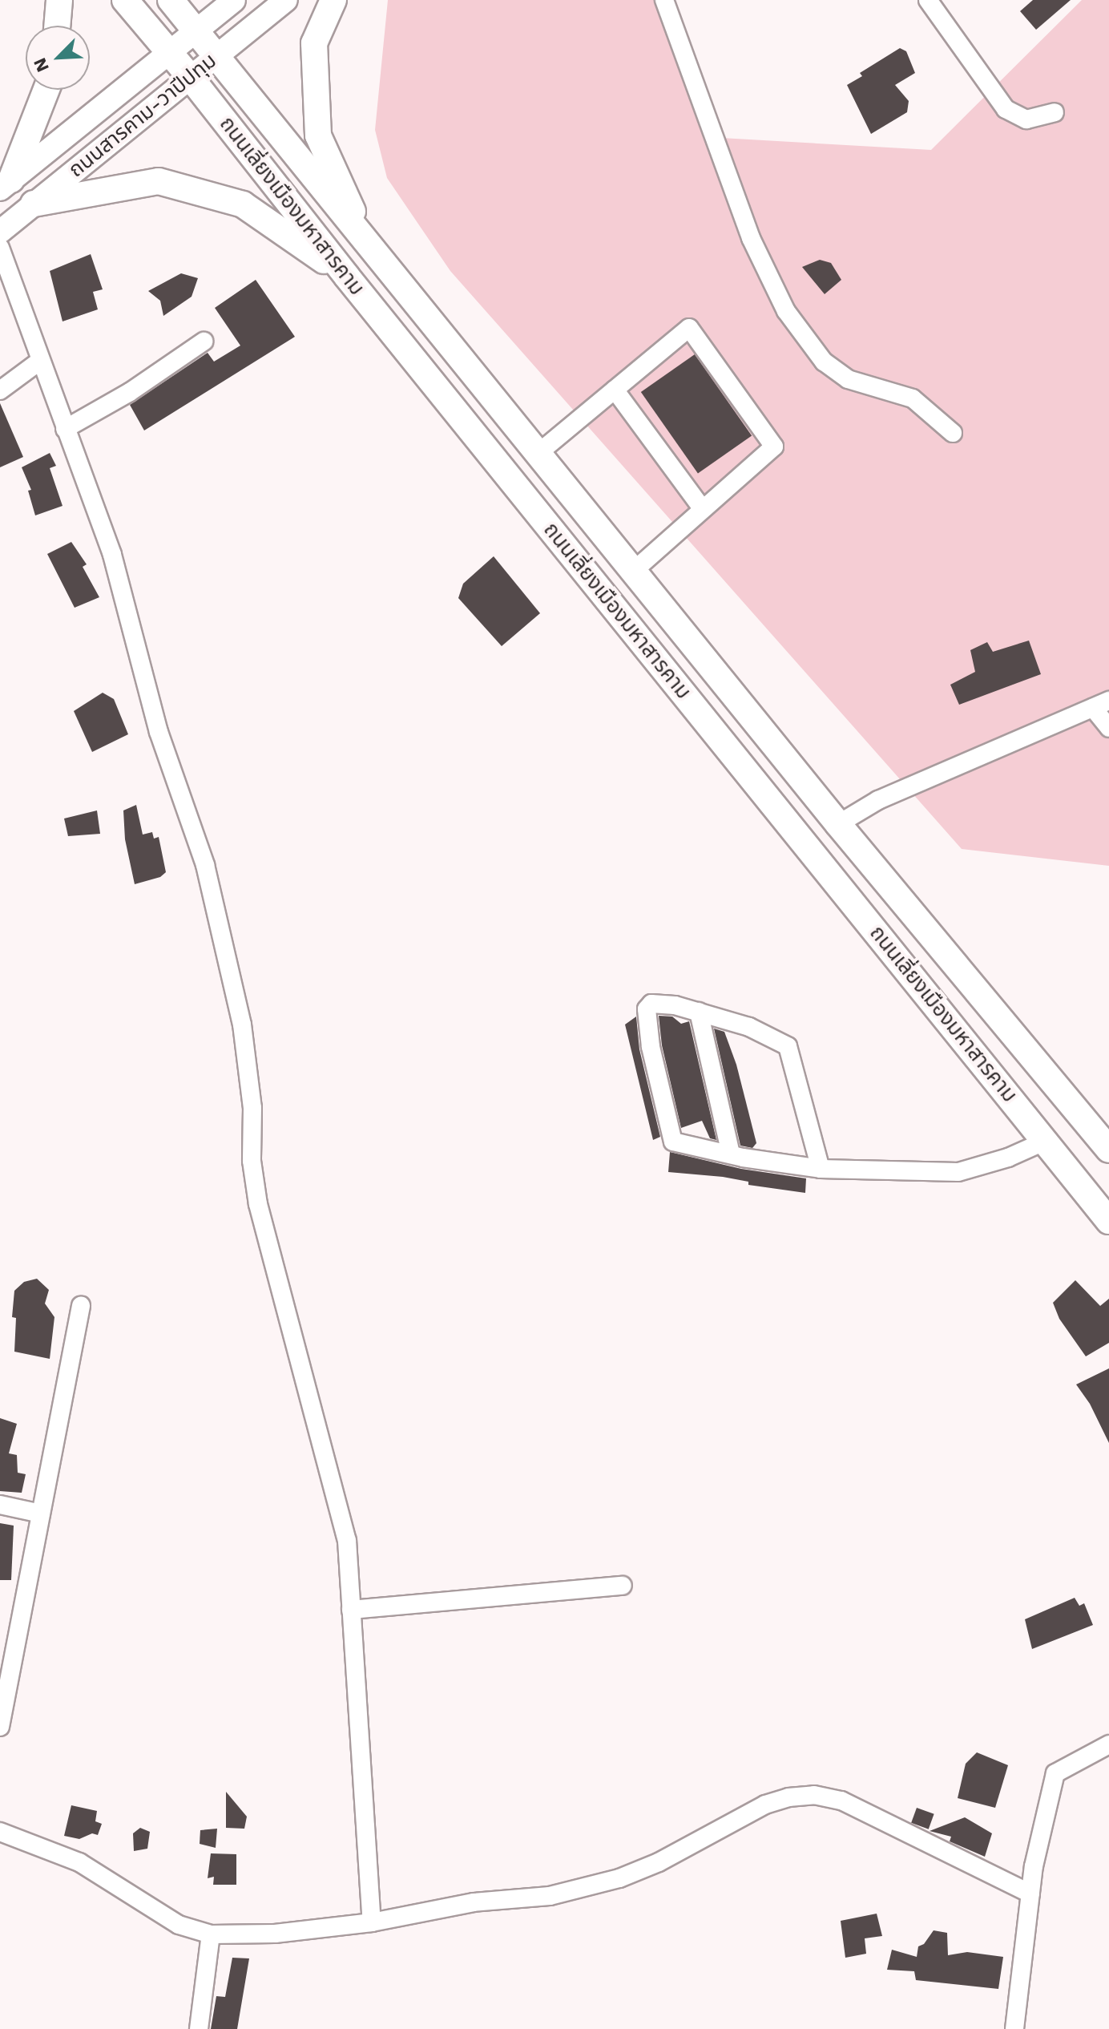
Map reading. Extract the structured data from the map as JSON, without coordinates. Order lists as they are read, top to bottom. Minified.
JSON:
{"streets":{"highway":["ถนนเลี่ยงเมืองมหาสารคาม"],"main road":["ถนนสารคาม-วาปีปทุม"]},"crossings":[["ถนนสารคาม-วาปีปทุม","ถนนเลี่ยงเมืองมหาสารคาม"]],"north":"bottom left"}
